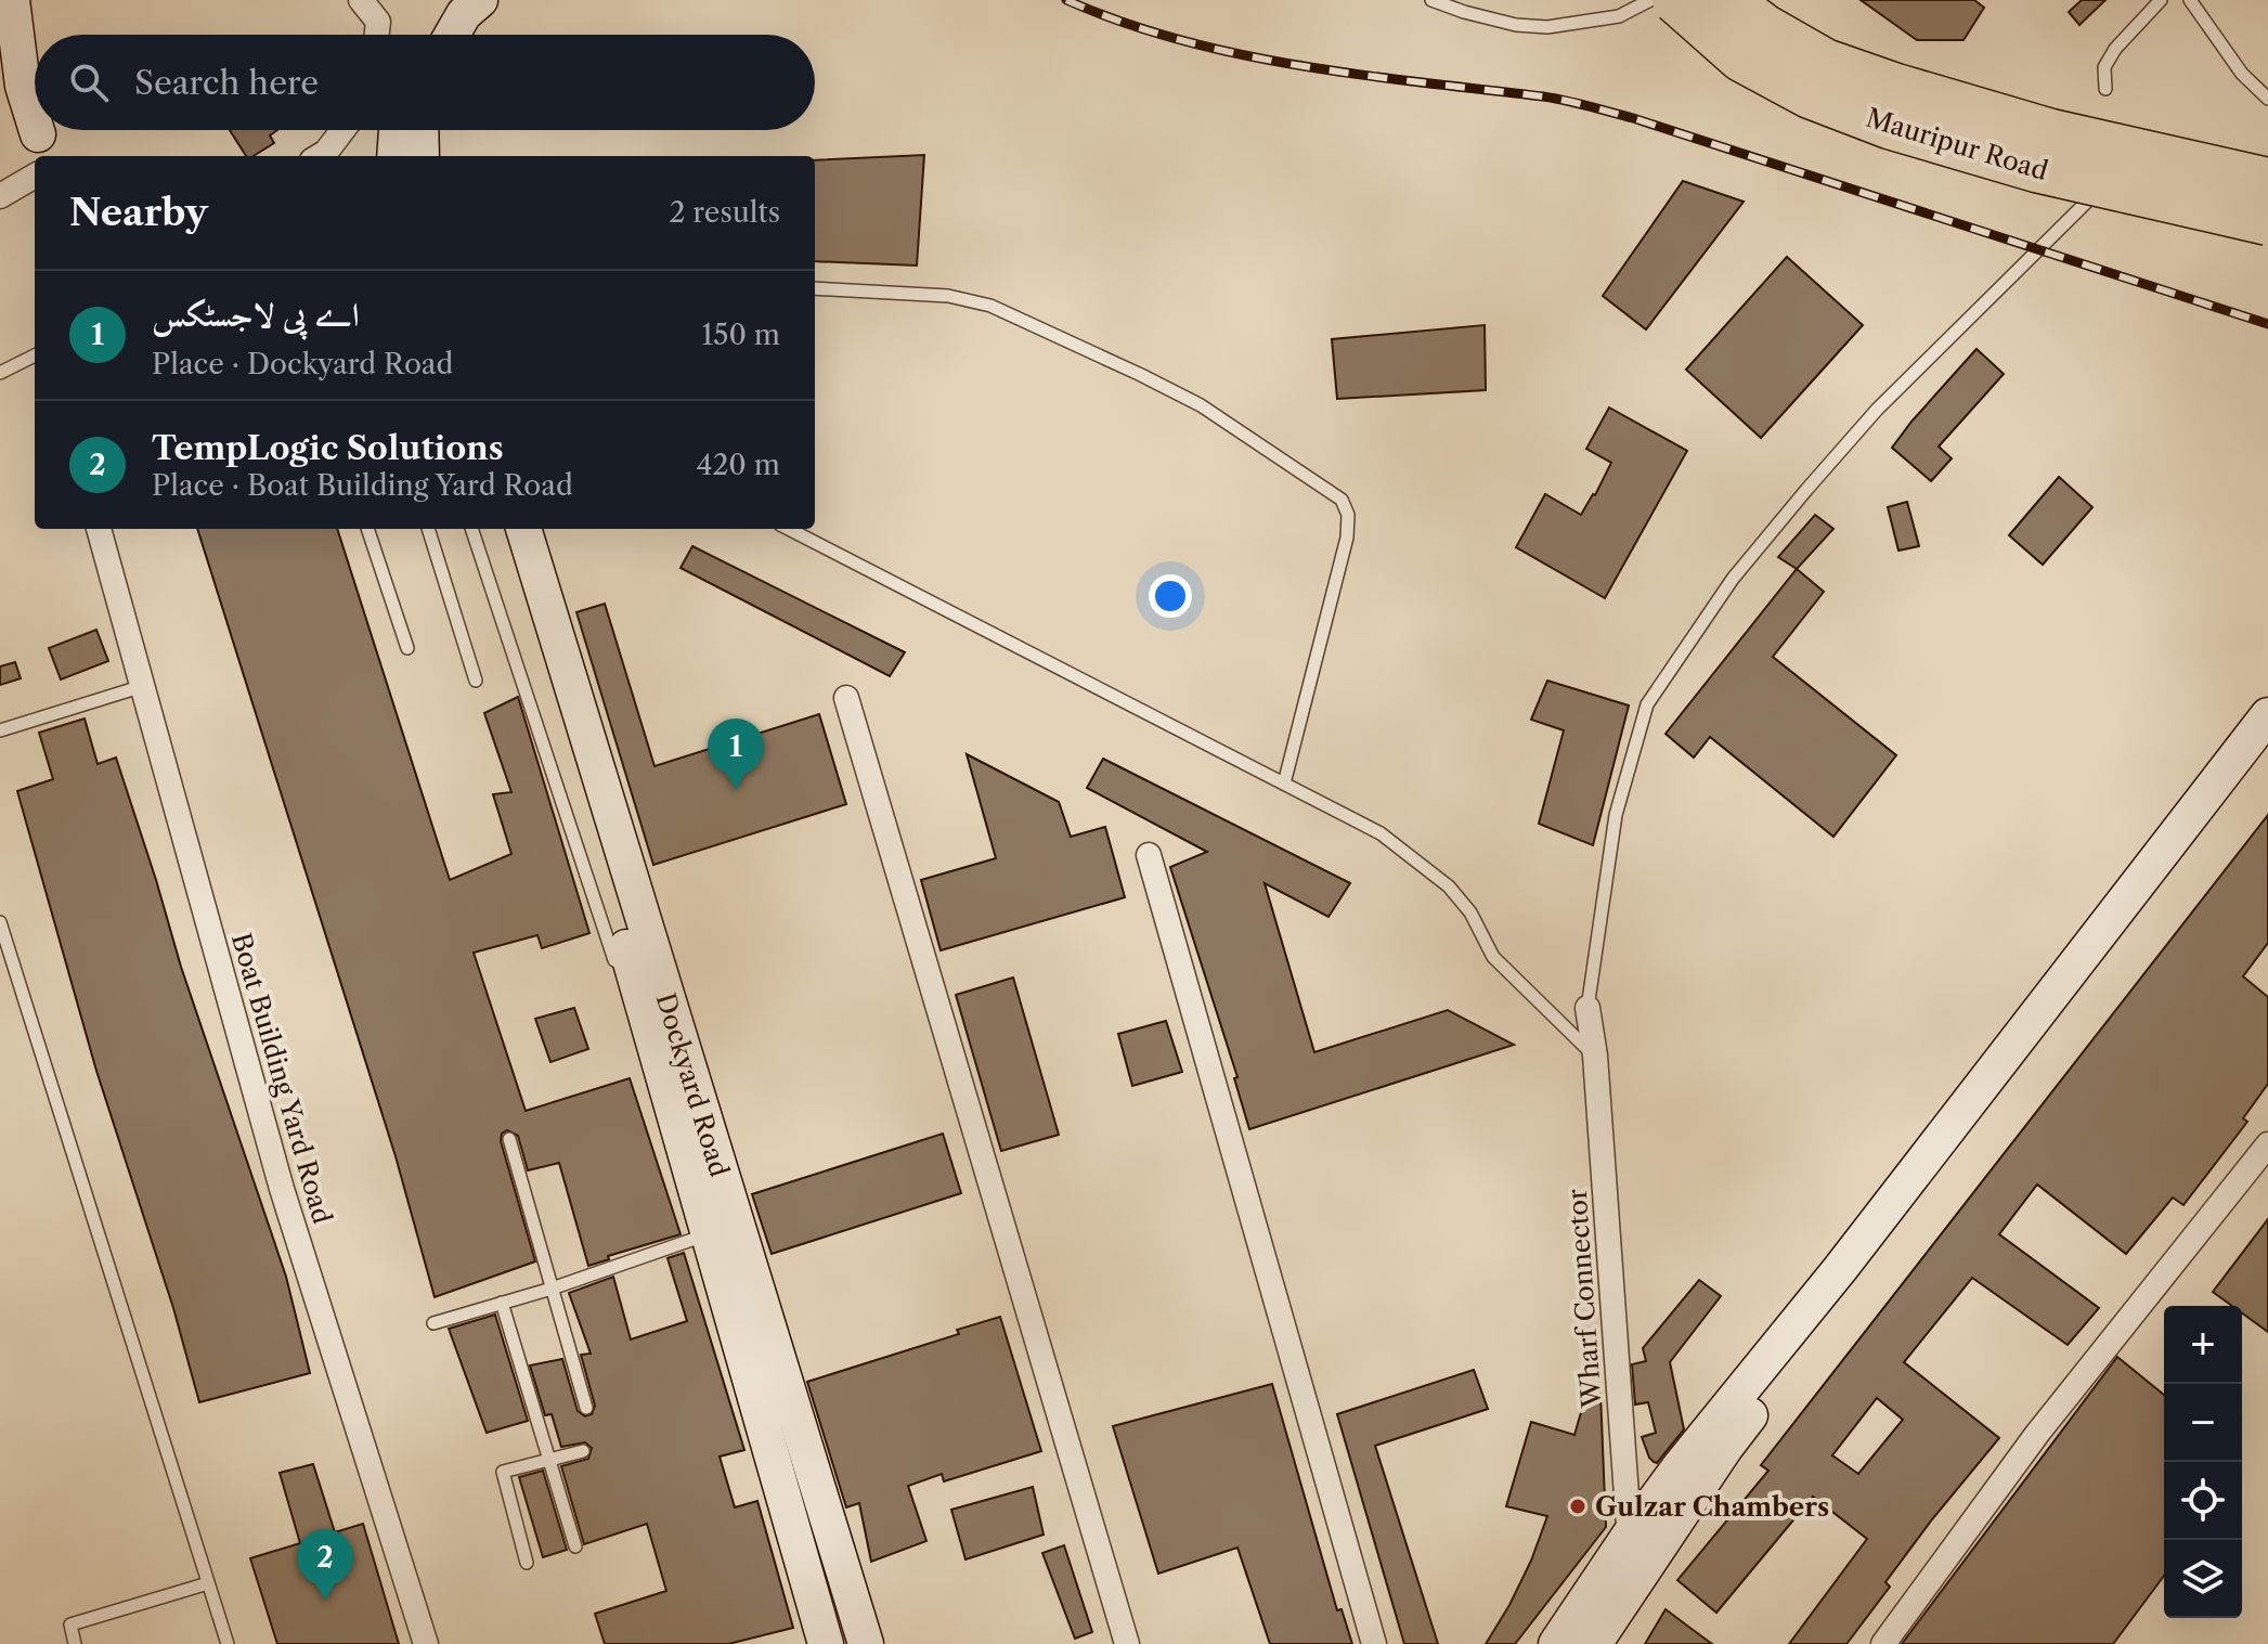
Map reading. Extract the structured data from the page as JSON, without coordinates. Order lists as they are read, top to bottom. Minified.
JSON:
{"streets":{"highway":["Mauripur Road"],"street":["Boat Building Yard Road","Dockyard Road","Wharf Connector"]},"places":["Gulzar Chambers"],"page":{"search":"Search here","heading":["Nearby","2 results"],"list":[{"mark":"1","name":"اے پی لاجسٹکس","note":"Place · Dockyard Road","value":"150 m"},{"mark":"2","name":"TempLogic Solutions","note":"Place · Boat Building Yard Road","value":"420 m"}],"pins":["1","2"],"map_buttons":["+","−"]}}
